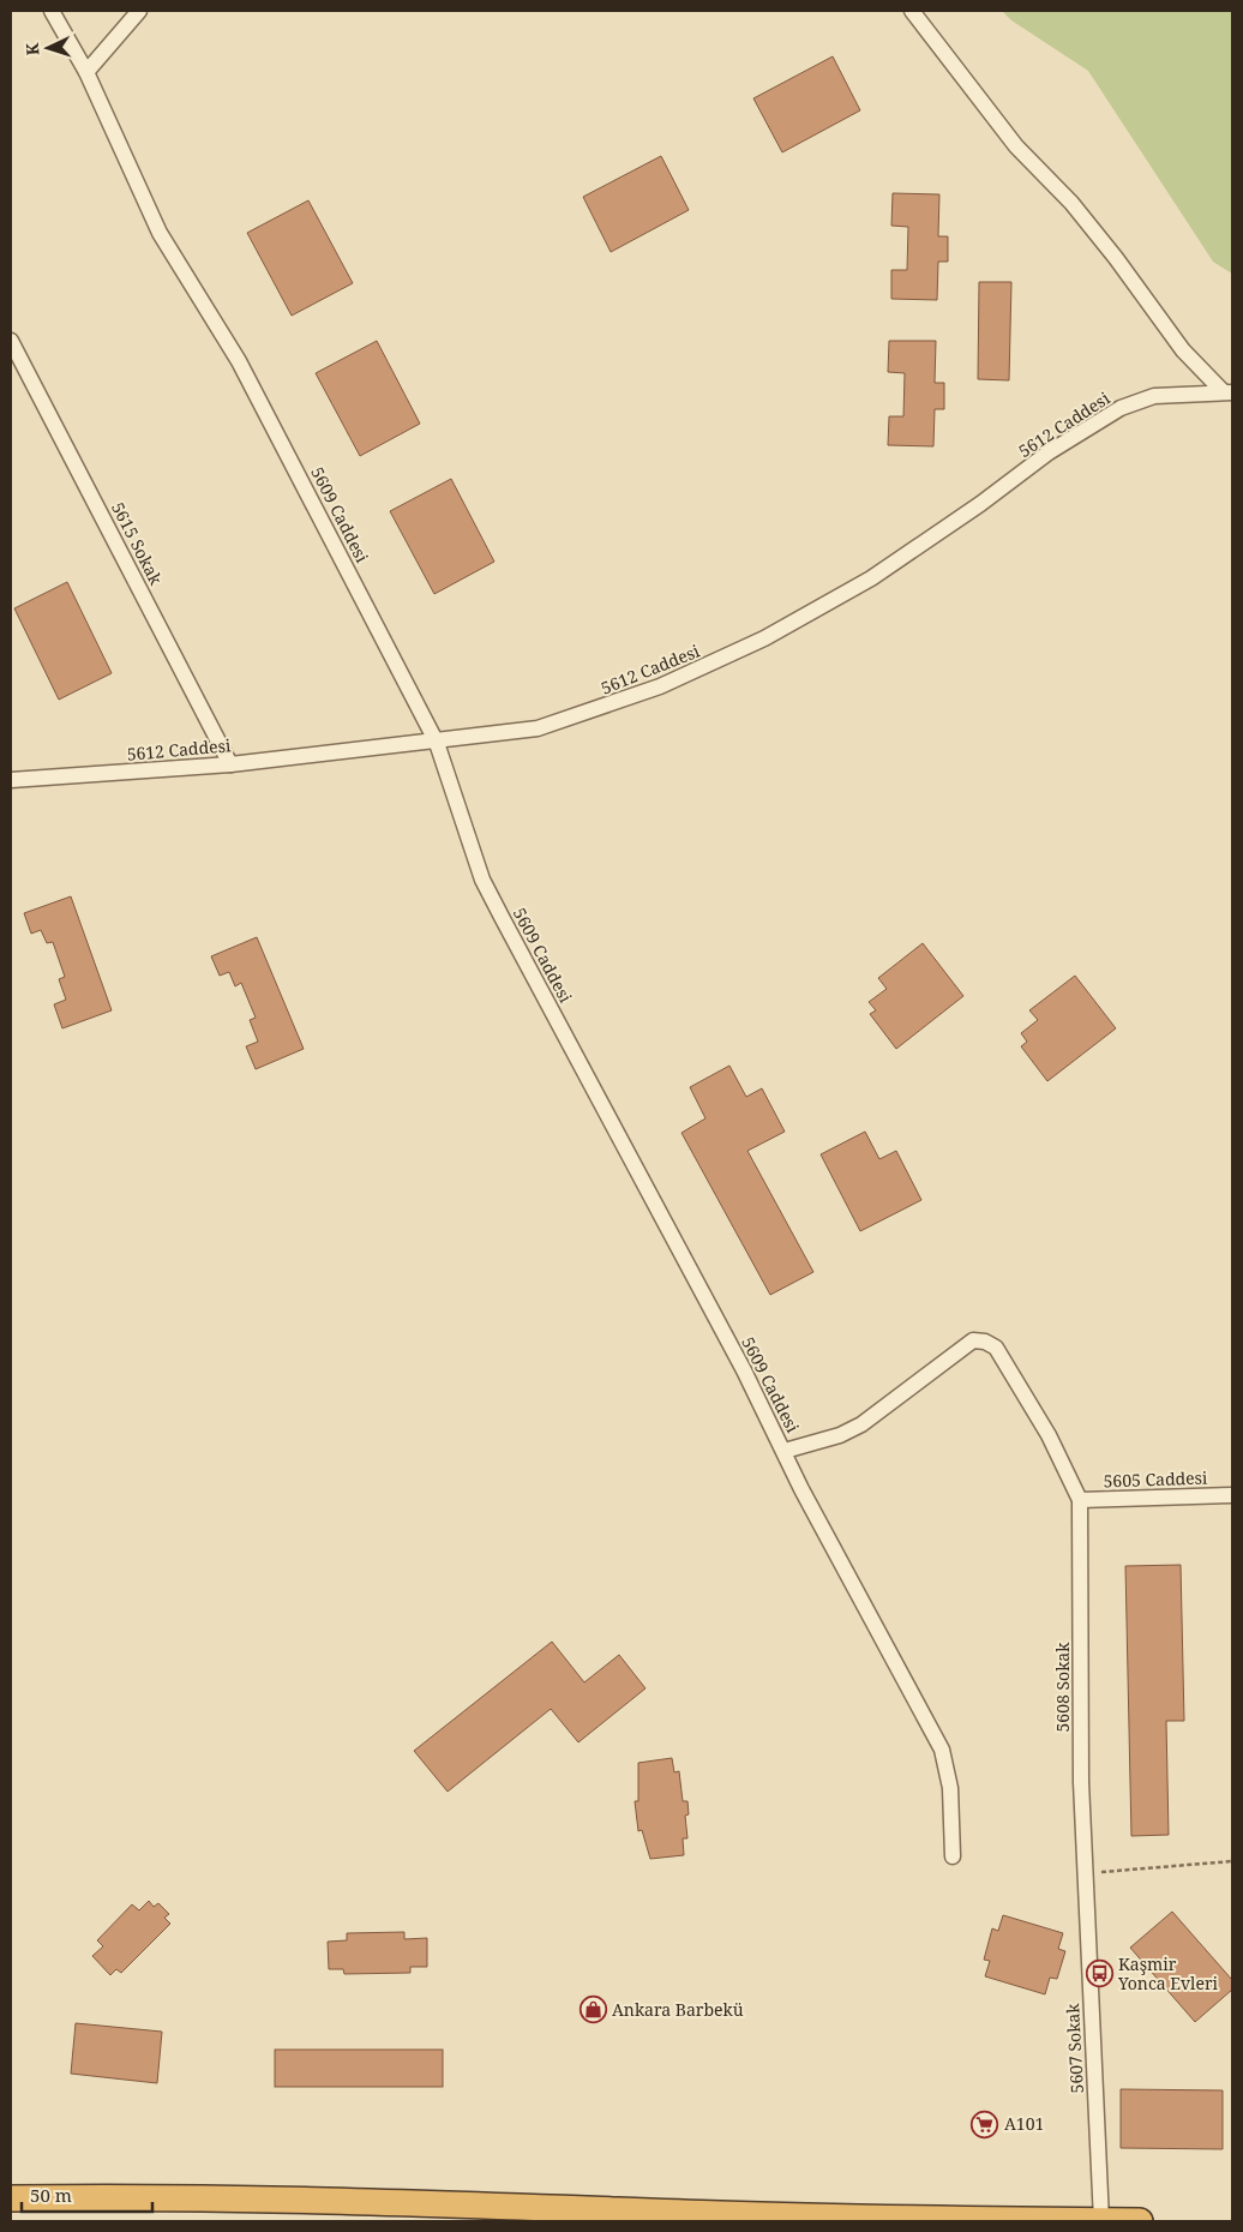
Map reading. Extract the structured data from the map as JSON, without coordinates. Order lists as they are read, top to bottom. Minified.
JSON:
{"streets":{"street":["5612 Caddesi","5609 Caddesi","5615 Sokak","5605 Caddesi","5608 Sokak","5607 Sokak"]},"crossings":[["5612 Caddesi","5609 Caddesi"],["5612 Caddesi","5615 Sokak"],["5605 Caddesi","5608 Sokak"],["5608 Sokak","5607 Sokak"]],"places":{"bus stop":["Kaşmir Yonca Evleri"],"shop":["Ankara Barbekü"],"supermarket":["A101"]},"scale_bar":"50 m","north":"left"}
